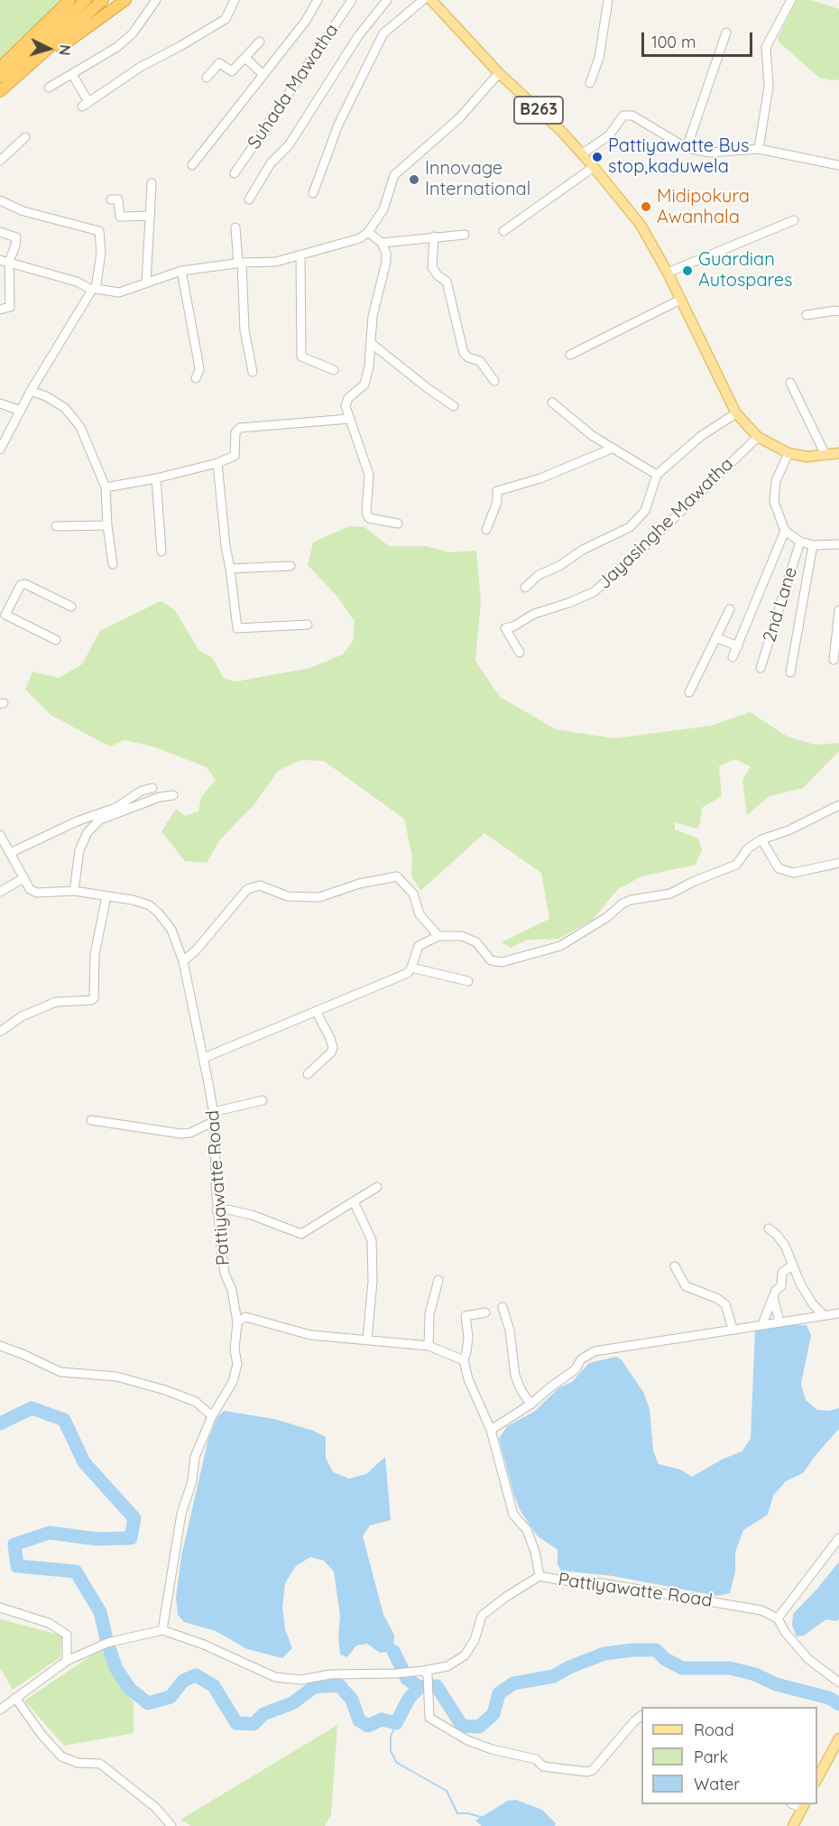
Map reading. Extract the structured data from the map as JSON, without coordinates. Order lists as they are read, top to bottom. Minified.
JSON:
{"streets":{"main road":["B263"],"street":["Suhada Mawatha","Jayasinghe Mawatha","2nd Lane","Pattiyawatte Road"]},"crossings":[["B263","Jayasinghe Mawatha"]],"places":["Pattiyawatte Bus stop,kaduwela","Innovage International","Midipokura Awanhala","Guardian Autospares"],"legend":["Road","Park","Water"],"scale_bar":"100 m","north":"right"}
